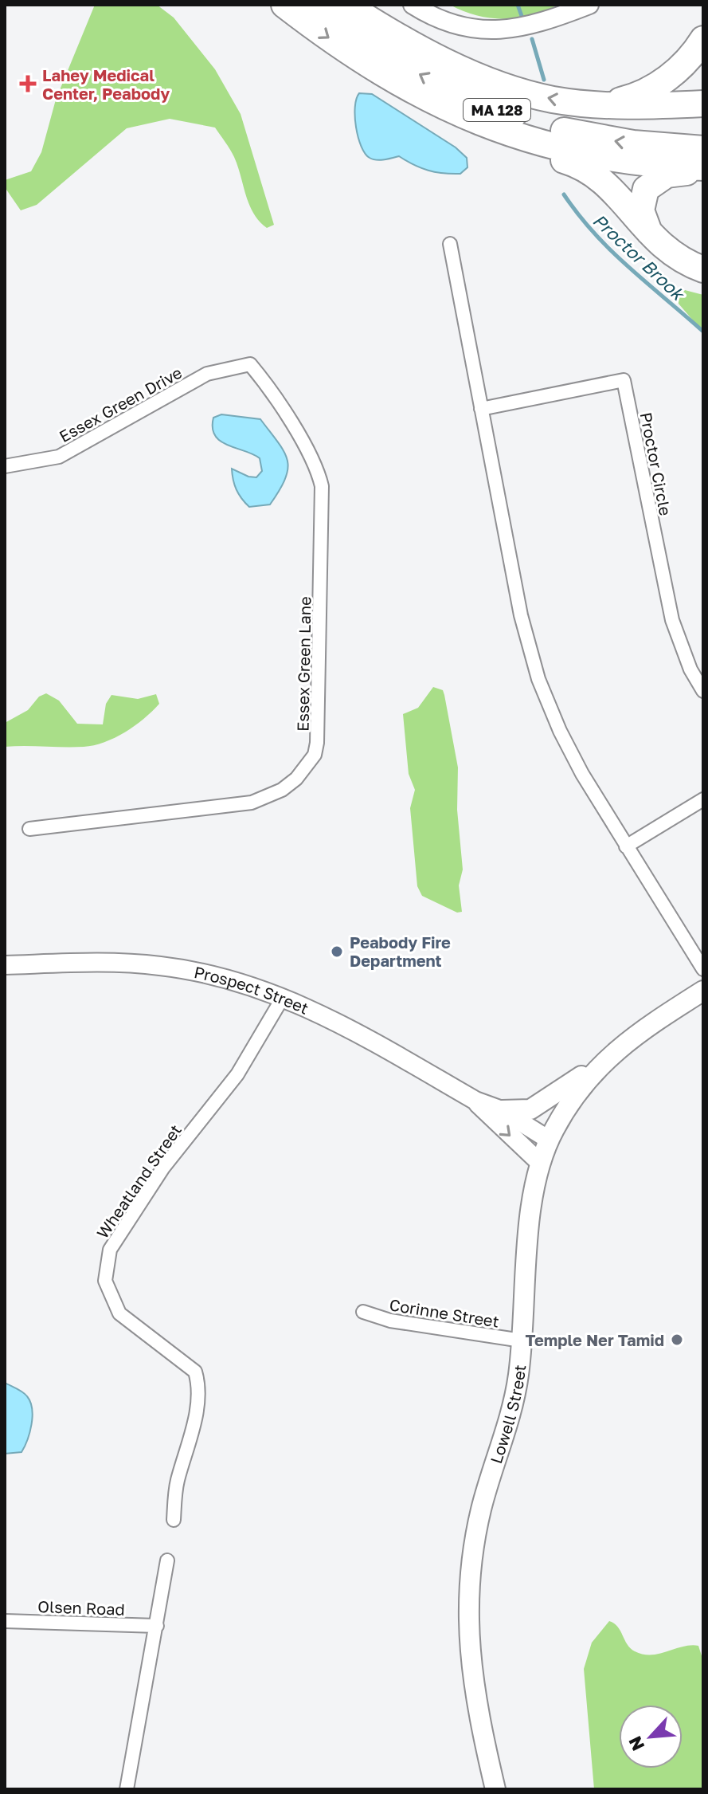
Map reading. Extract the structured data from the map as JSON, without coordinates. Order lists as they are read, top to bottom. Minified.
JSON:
{"streets":{"highway":["MA 128"],"main road":["Lowell Street"],"street":["Essex Green Drive","Proctor Circle","Essex Green Lane","Prospect Street","Wheatland Street","Corinne Street","Olsen Road"]},"crossings":[["Essex Green Drive","Essex Green Lane"],["Prospect Street","Wheatland Street"],["Prospect Street","Lowell Street"],["Corinne Street","Lowell Street"]],"water":["Proctor Brook"],"places":{"health":["Lahey Medical Center, Peabody"],"other":["Peabody Fire Department","Temple Ner Tamid"]},"north":"bottom left"}
